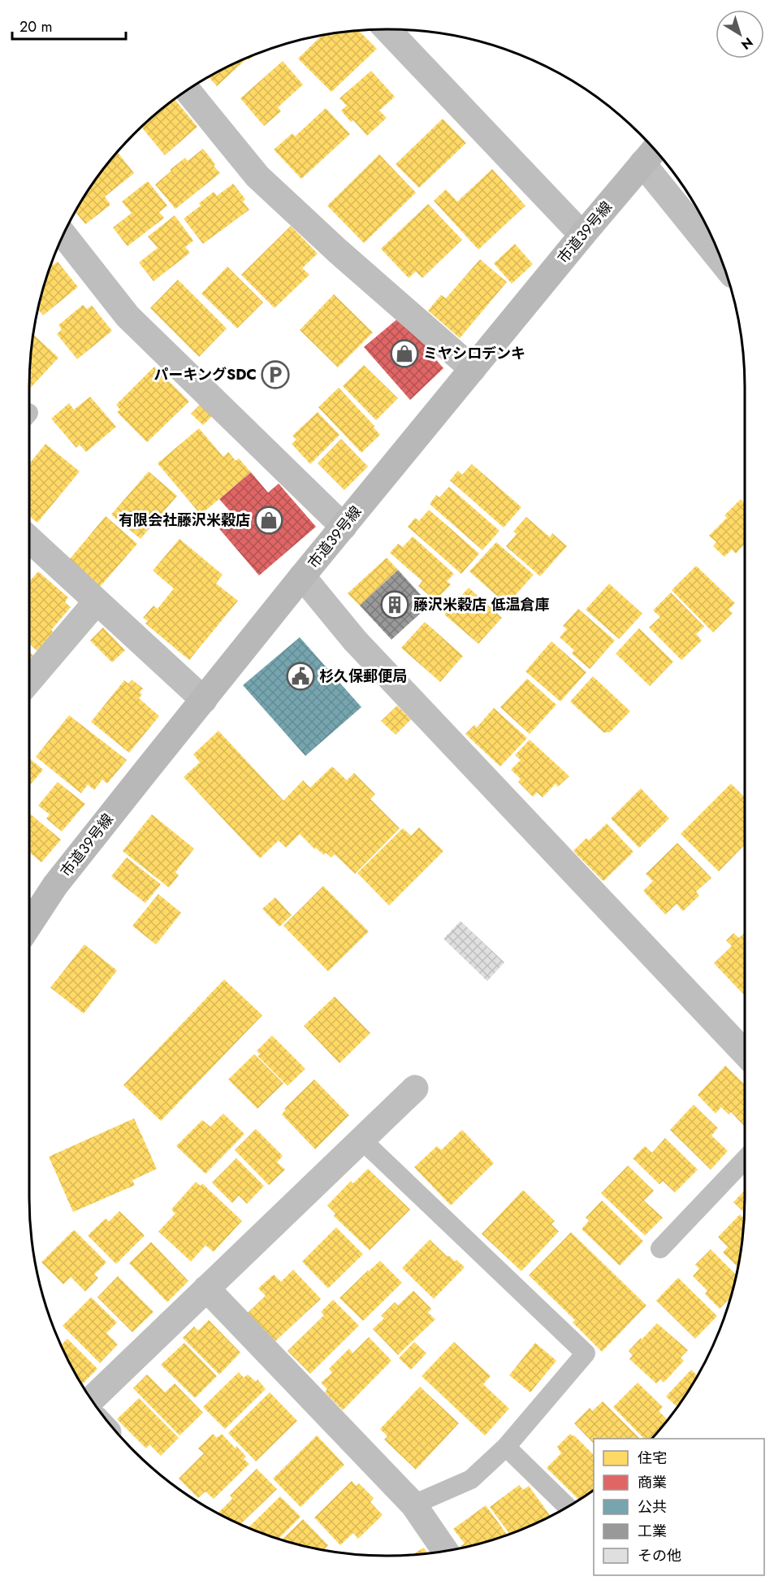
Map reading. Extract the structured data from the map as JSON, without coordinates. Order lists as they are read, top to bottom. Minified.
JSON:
{"streets":{"street":["市道39号線"]},"places":{"shop":["ミヤシロデンキ","有限会社藤沢米穀店"],"parking":["パーキングSDC"],"building":["藤沢米穀店 低温倉庫"],"public building":["杉久保郵便局"]},"legend":["住宅","商業","公共","工業","その他"],"scale_bar":"20 m","north":"bottom right"}
